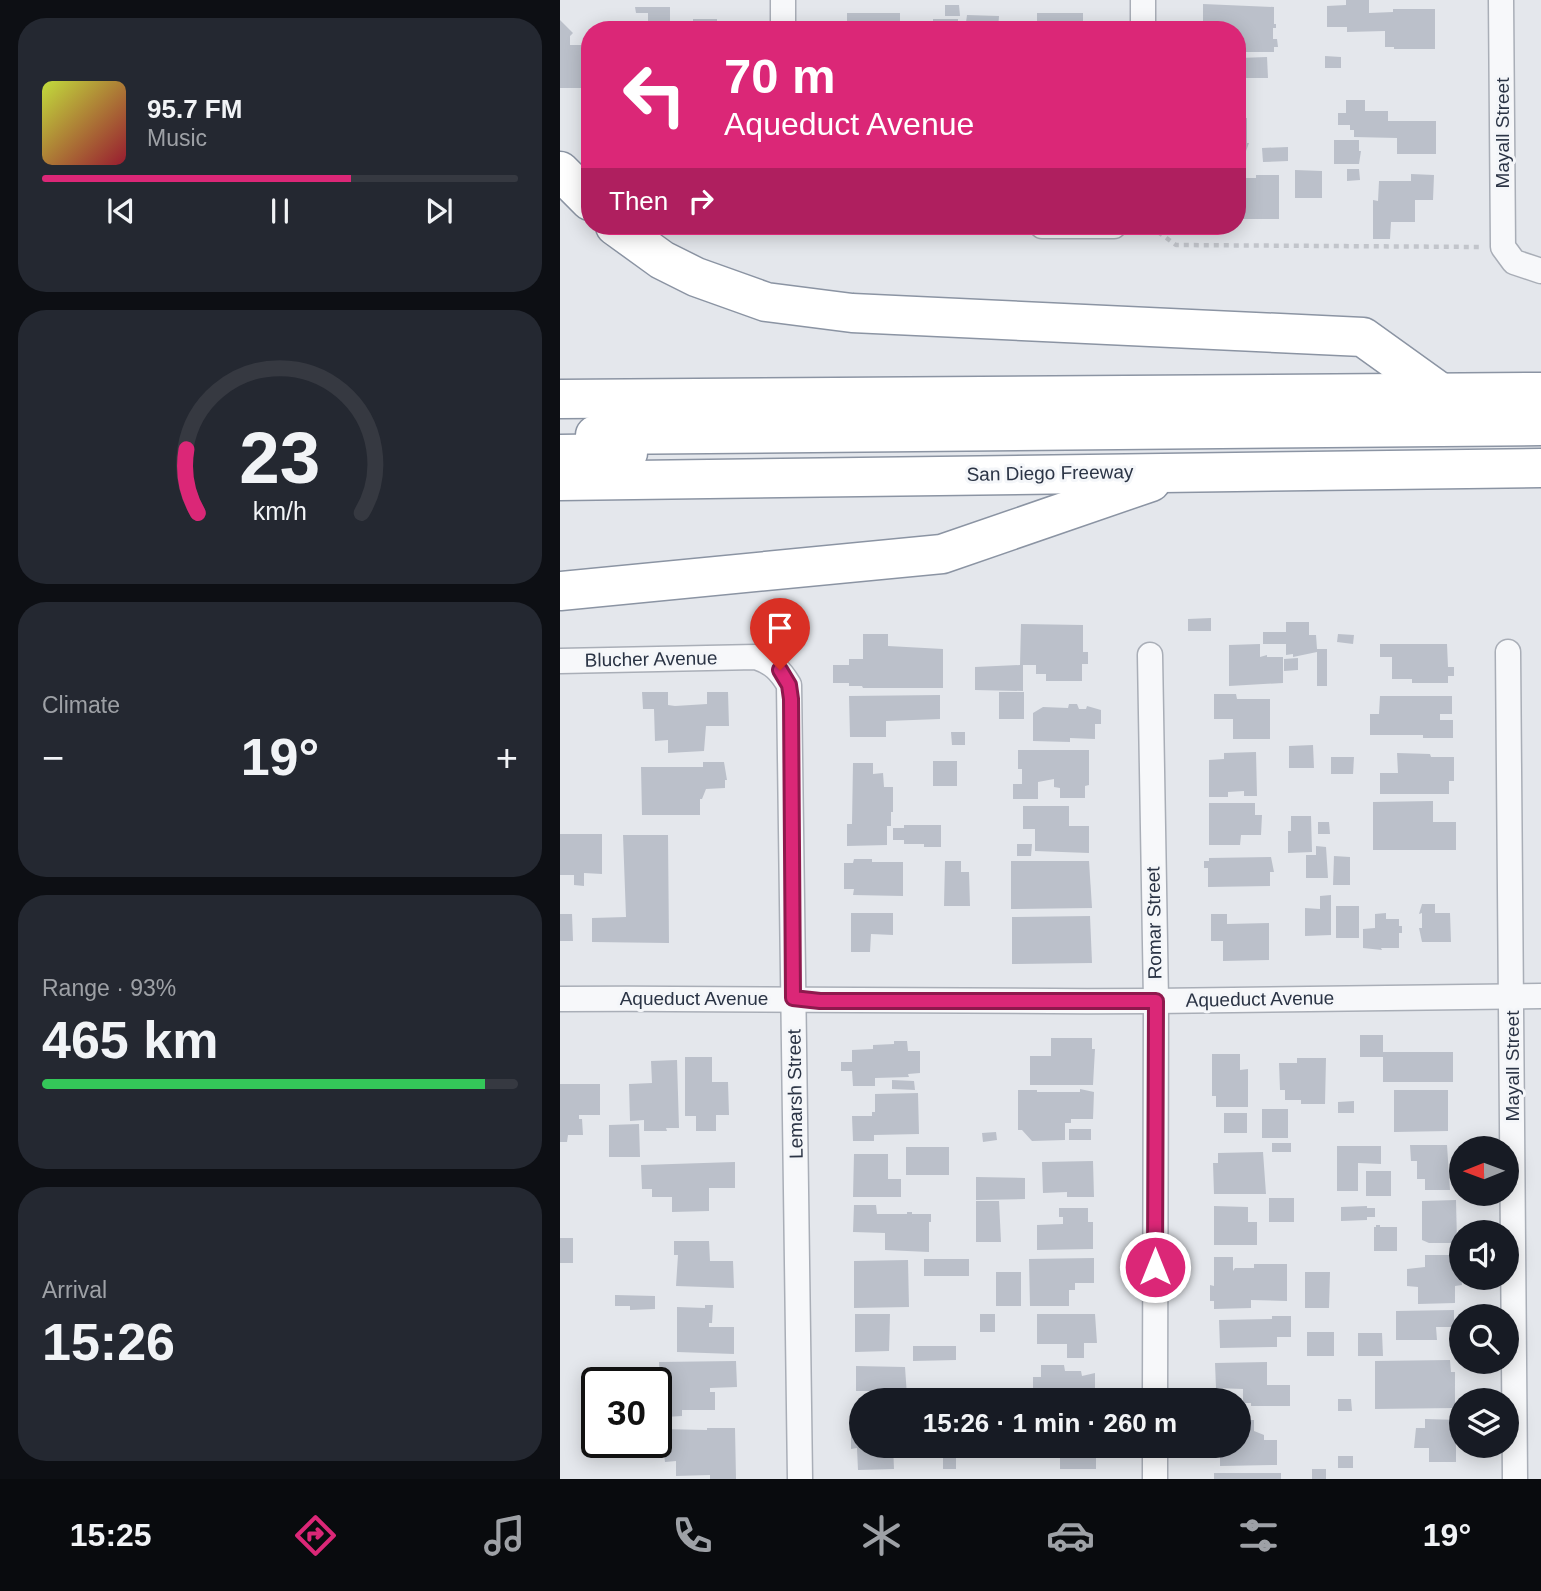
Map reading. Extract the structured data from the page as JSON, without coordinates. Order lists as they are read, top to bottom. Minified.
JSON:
{"streets":{"highway":["San Diego Freeway"],"street":["Mayall Street","Blucher Avenue","Romar Street","Aqueduct Avenue","Lemarsh Street"]},"crossings":[["Mayall Street","Aqueduct Avenue"],["Blucher Avenue","Lemarsh Street"],["Romar Street","Aqueduct Avenue"],["Aqueduct Avenue","Lemarsh Street"]],"north":"left","page":{"turn":["70 m","Aqueduct Avenue"],"song":["95.7 FM","Music"],"then":"Then","tile":["Climate",["Range · 93%","465 km"],["Arrival","15:26"]],"heat":["−","19°","+"],"limit":"30","trip":"15:26 · 1 min · 260 m","tabs":["15:25","19°"],"gauge":["23","km/h"]}}
